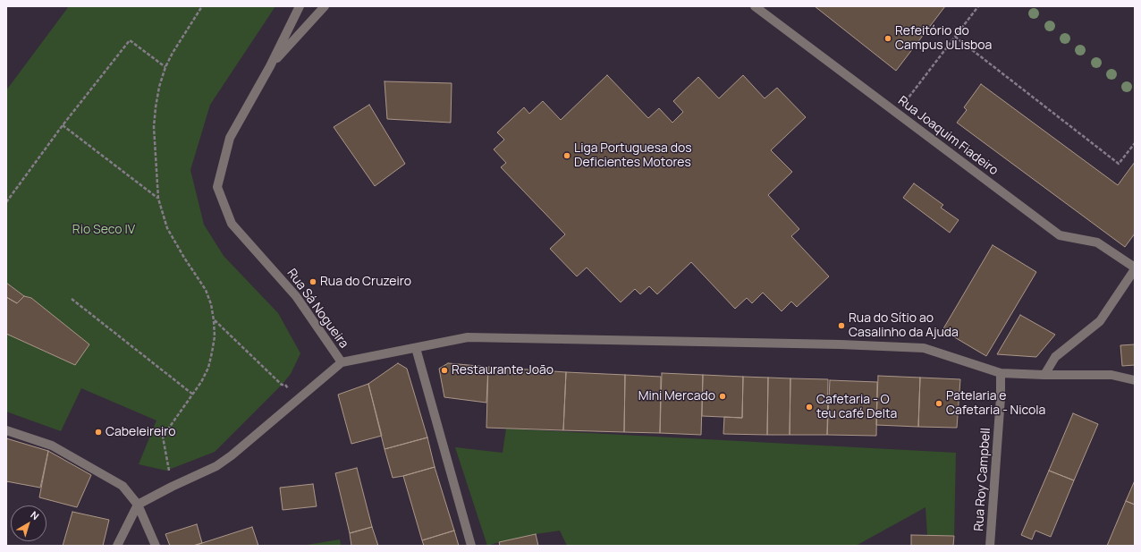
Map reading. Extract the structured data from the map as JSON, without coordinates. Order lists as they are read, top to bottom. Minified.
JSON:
{"streets":{"street":["Rua Joaquim Fiadeiro","Rua Sá Nogueira","Rua Roy Campbell"]},"parks":["Rio Seco IV"],"places":["Refeitório do Campus ULisboa","Liga Portuguesa dos Deficientes Motores","Rua do Cruzeiro","Rua do Sítio ao Casalinho da Ajuda","Restaurante João","Mini Mercado","Patelaria e Cafetaria - Nicola","Cafetaria - O teu café Delta","Cabeleireiro"],"north":"top right"}
